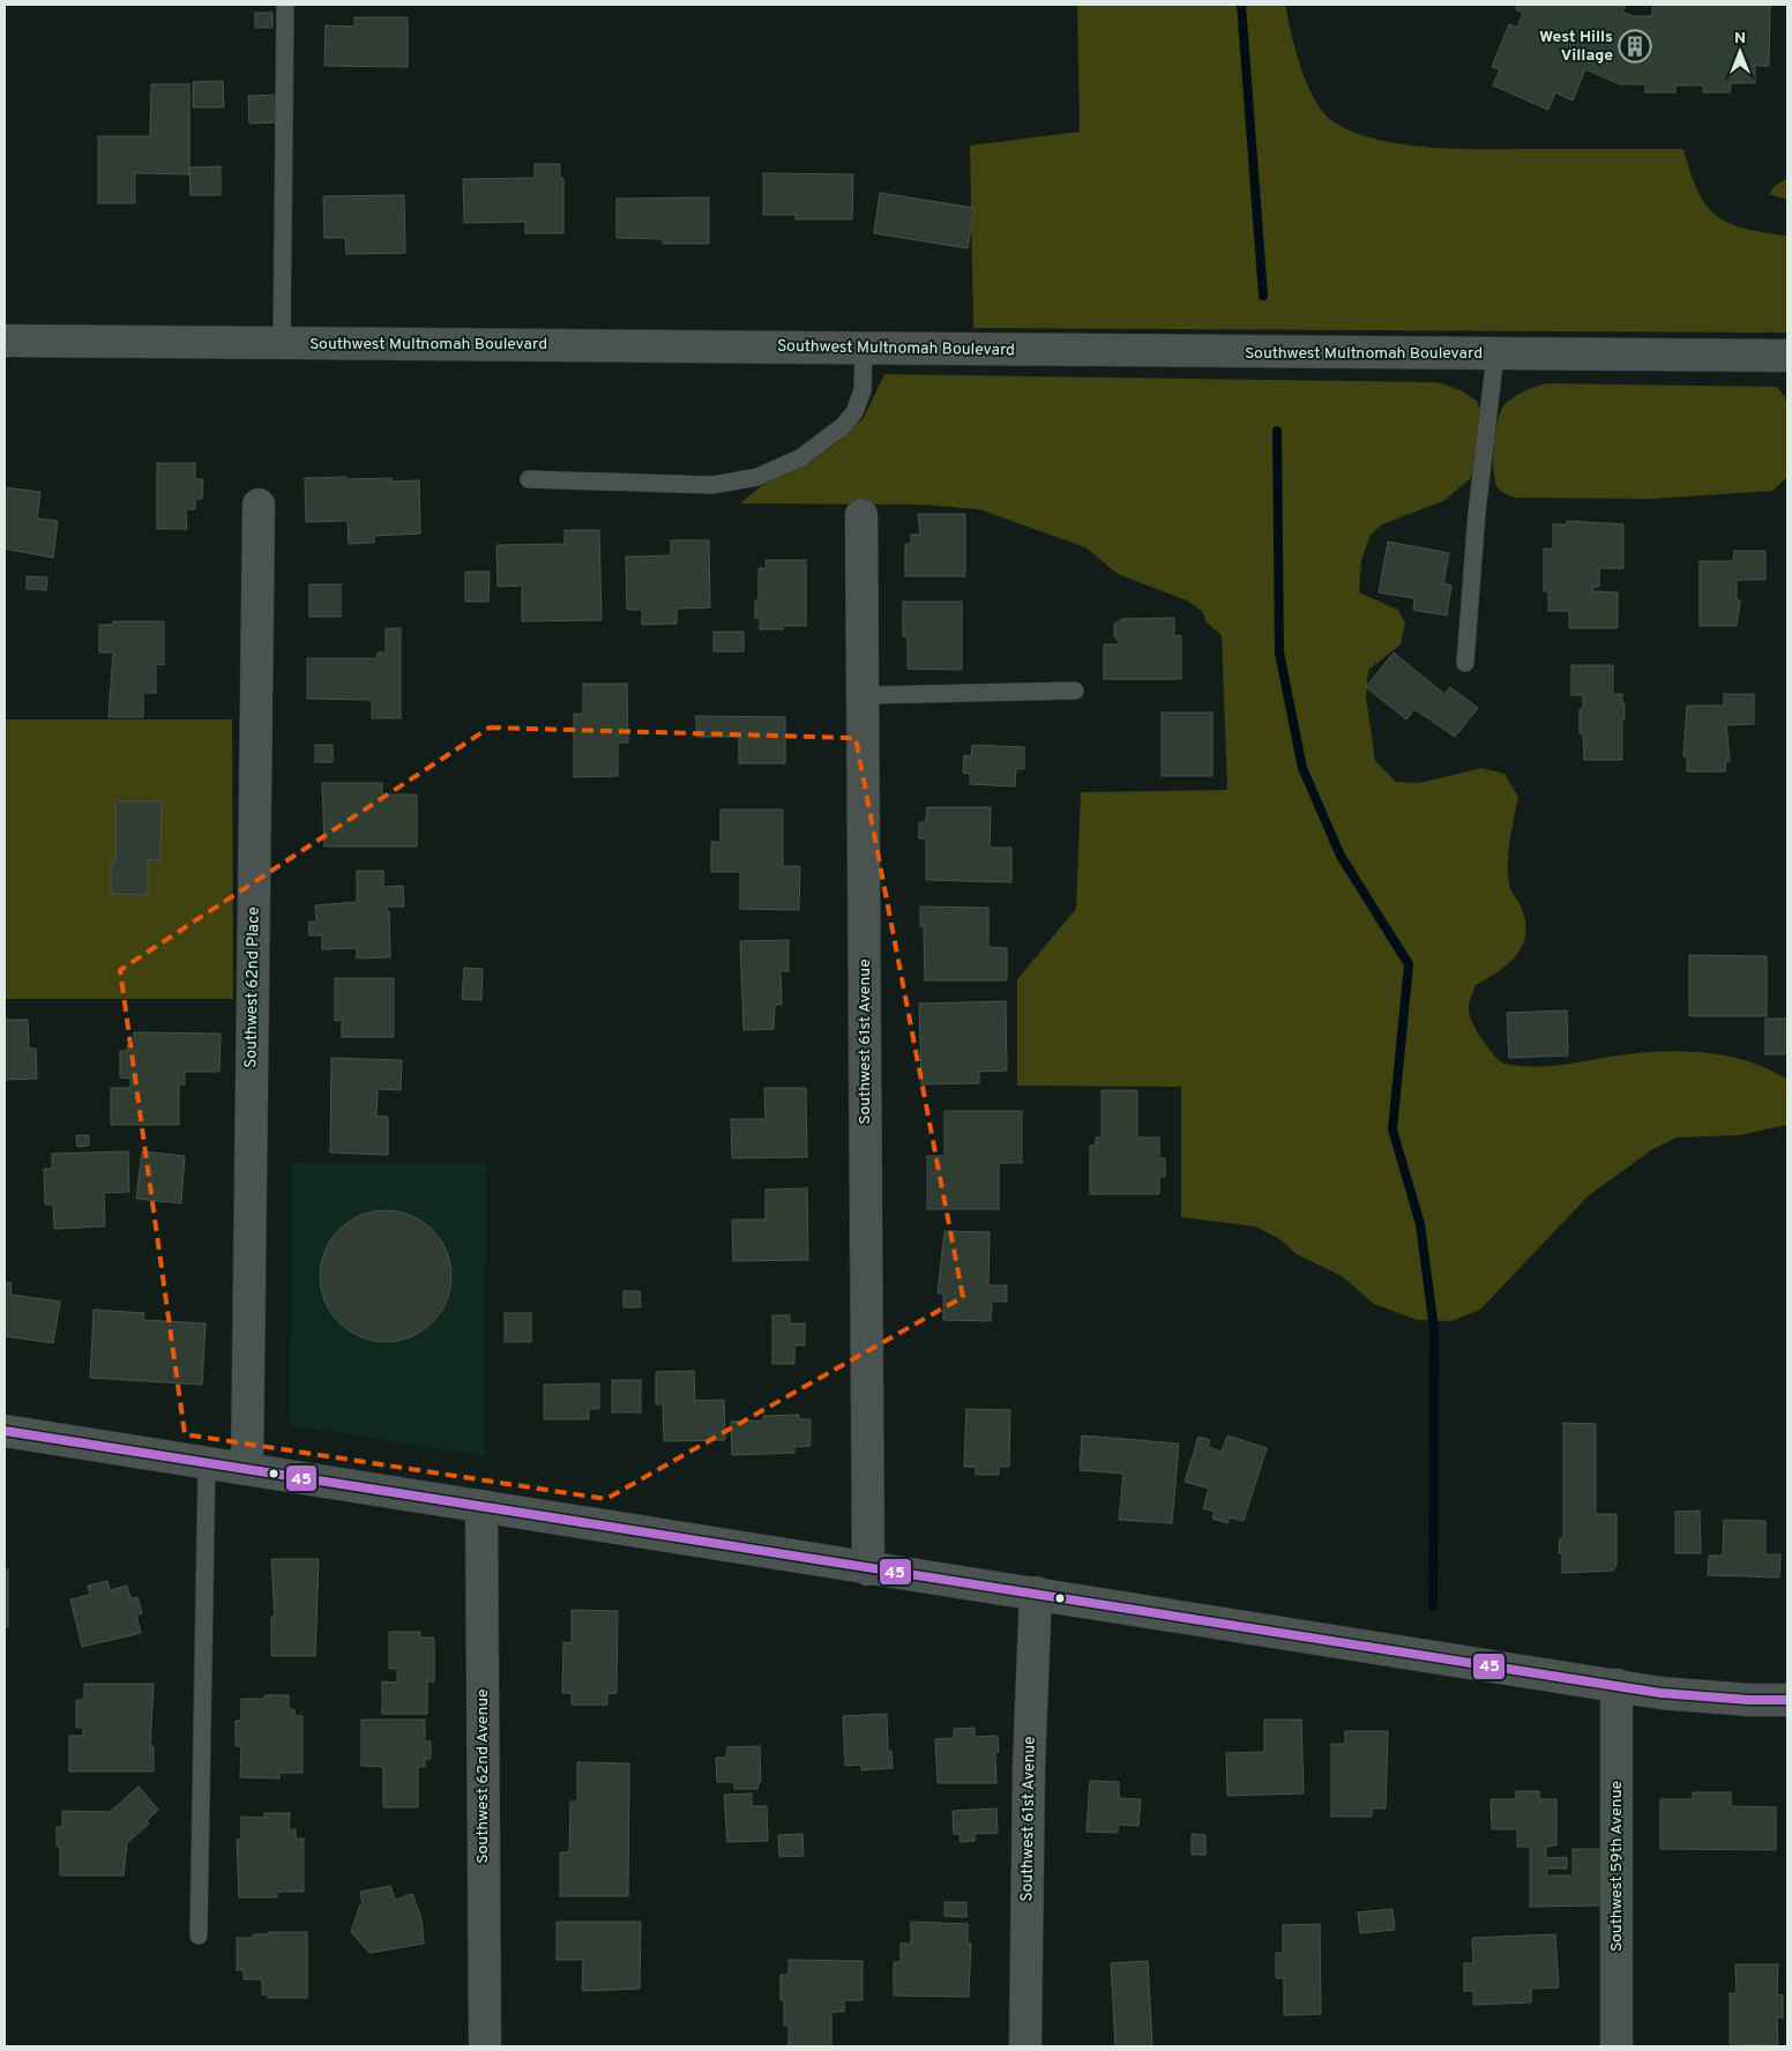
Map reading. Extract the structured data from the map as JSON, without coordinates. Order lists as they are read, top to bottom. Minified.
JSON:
{"streets":{"street":["Southwest Multnomah Boulevard","Southwest 62nd Place","Southwest 61st Avenue","Southwest 62nd Avenue","Southwest 59th Avenue"]},"places":{"building":["West Hills Village"]},"lines":["transit line 45"],"north":"top"}
